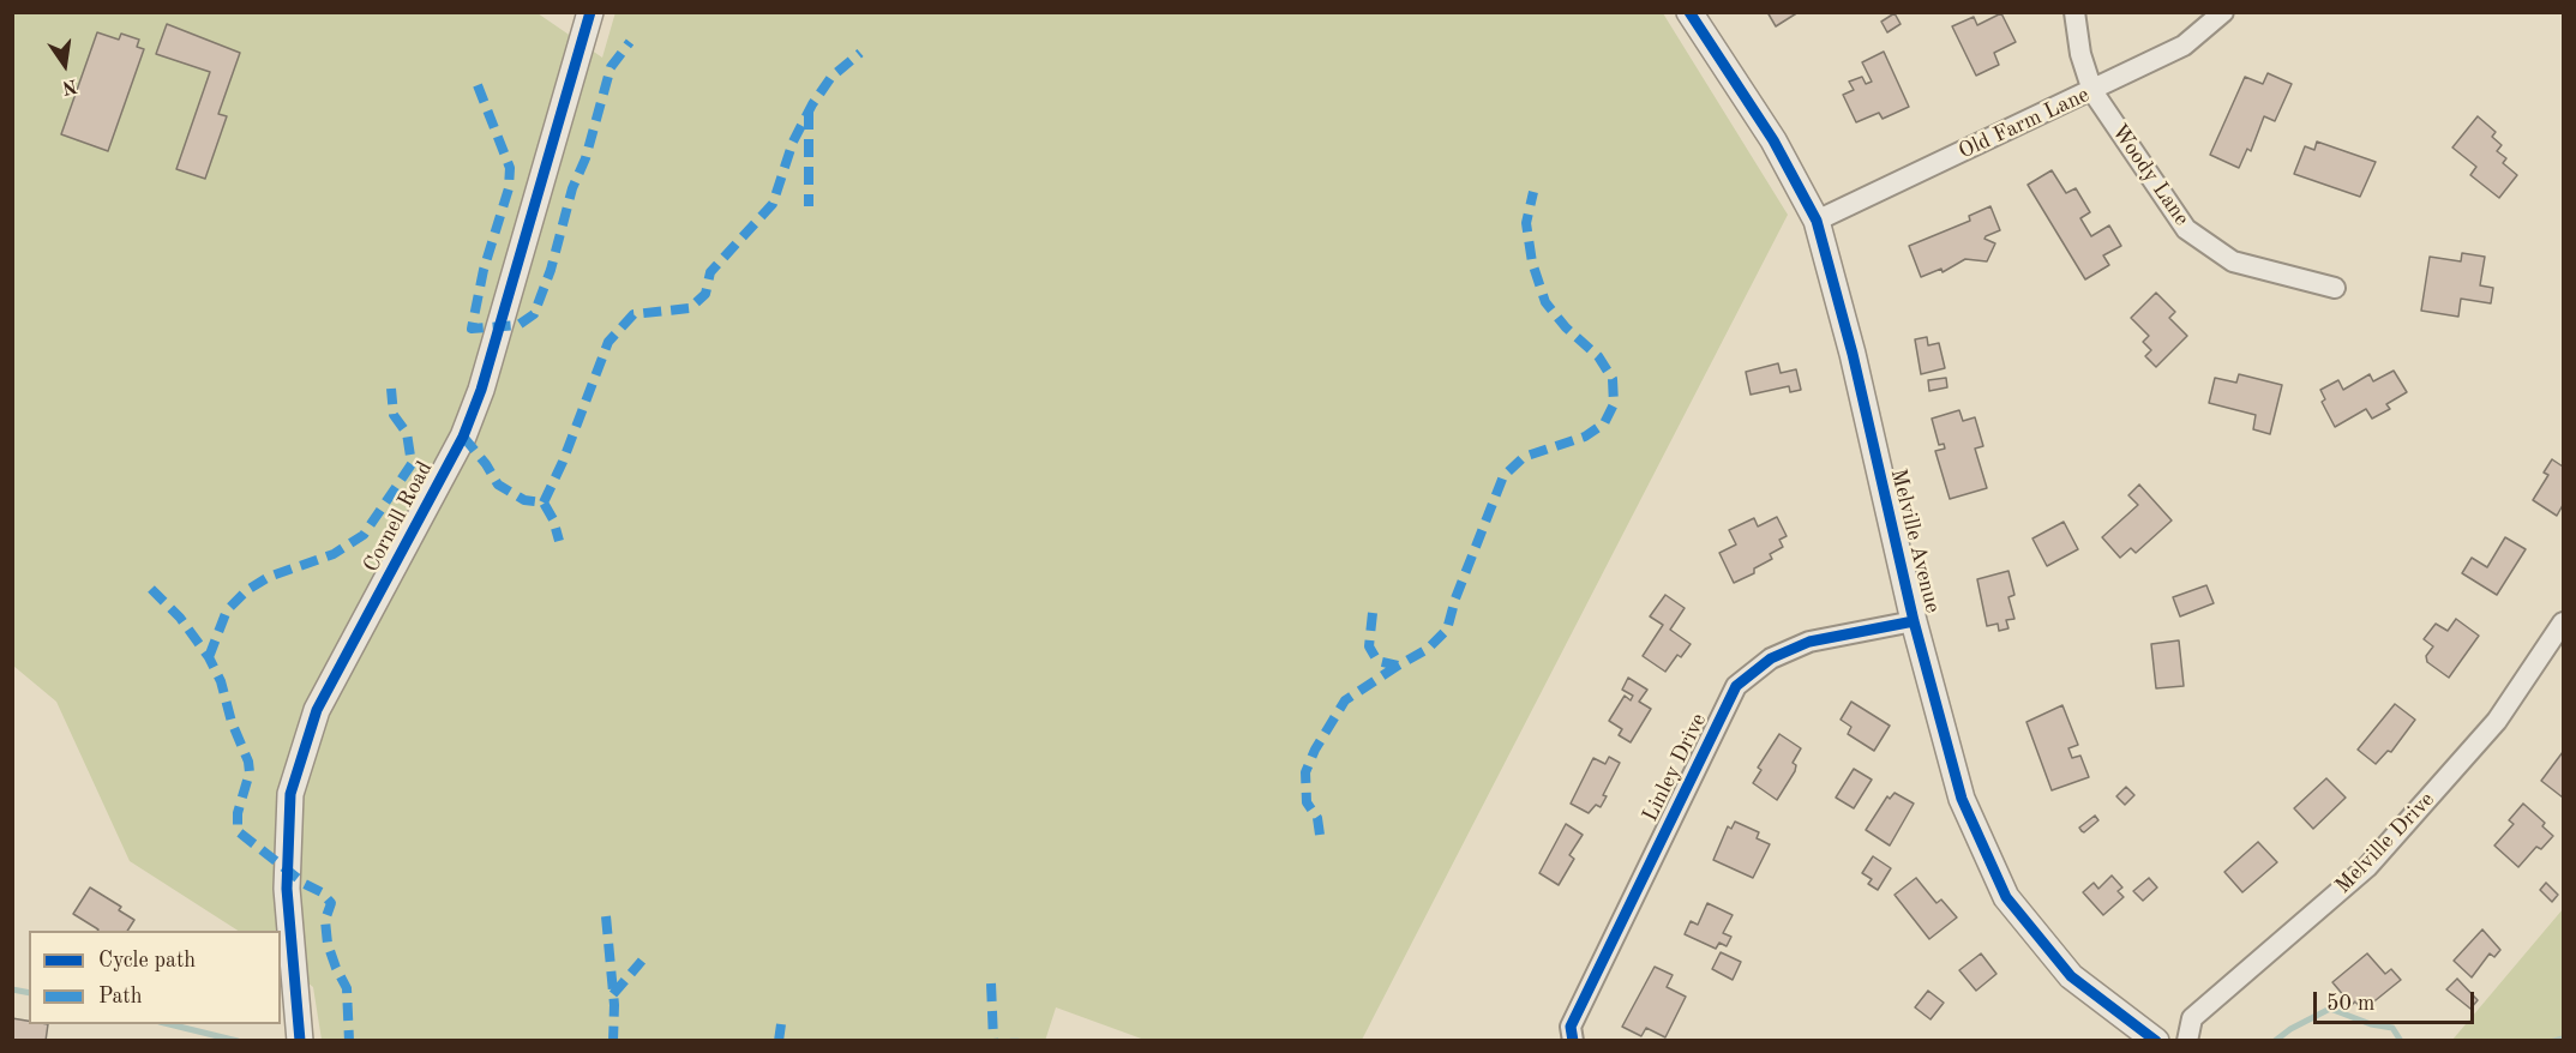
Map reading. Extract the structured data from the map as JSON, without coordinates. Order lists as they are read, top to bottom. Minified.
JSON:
{"streets":{"street":["Old Farm Lane","Woody Lane","Cornell Road","Melville Avenue","Linley Drive","Melville Drive"]},"crossings":[["Old Farm Lane","Woody Lane"],["Old Farm Lane","Melville Avenue"],["Melville Avenue","Linley Drive"]],"legend":["Cycle path","Path"],"scale_bar":"50 m","north":"bottom"}
